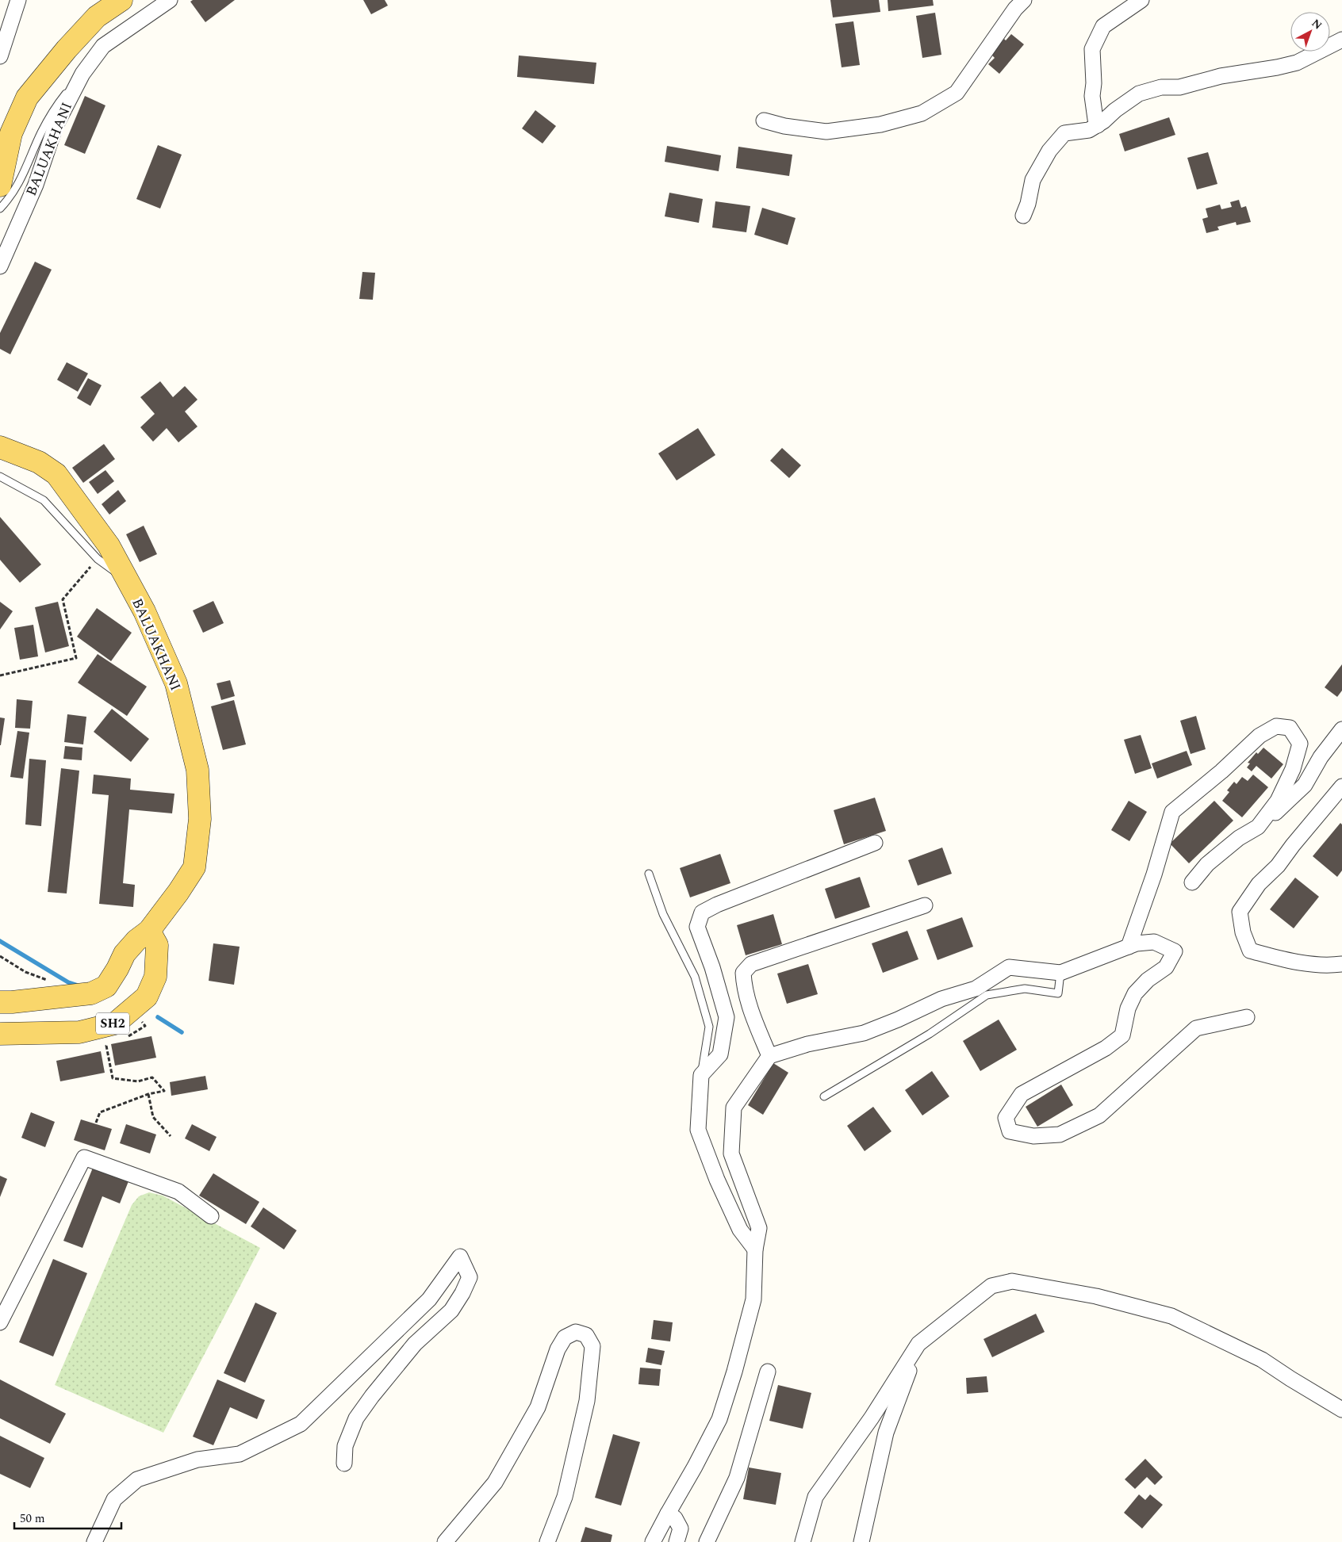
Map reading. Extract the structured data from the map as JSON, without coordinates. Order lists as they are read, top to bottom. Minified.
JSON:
{"streets":{"main road":["BALUAKHANI","SH2"]},"crossings":[["BALUAKHANI","SH2"]],"scale_bar":"50 m","north":"top right"}
